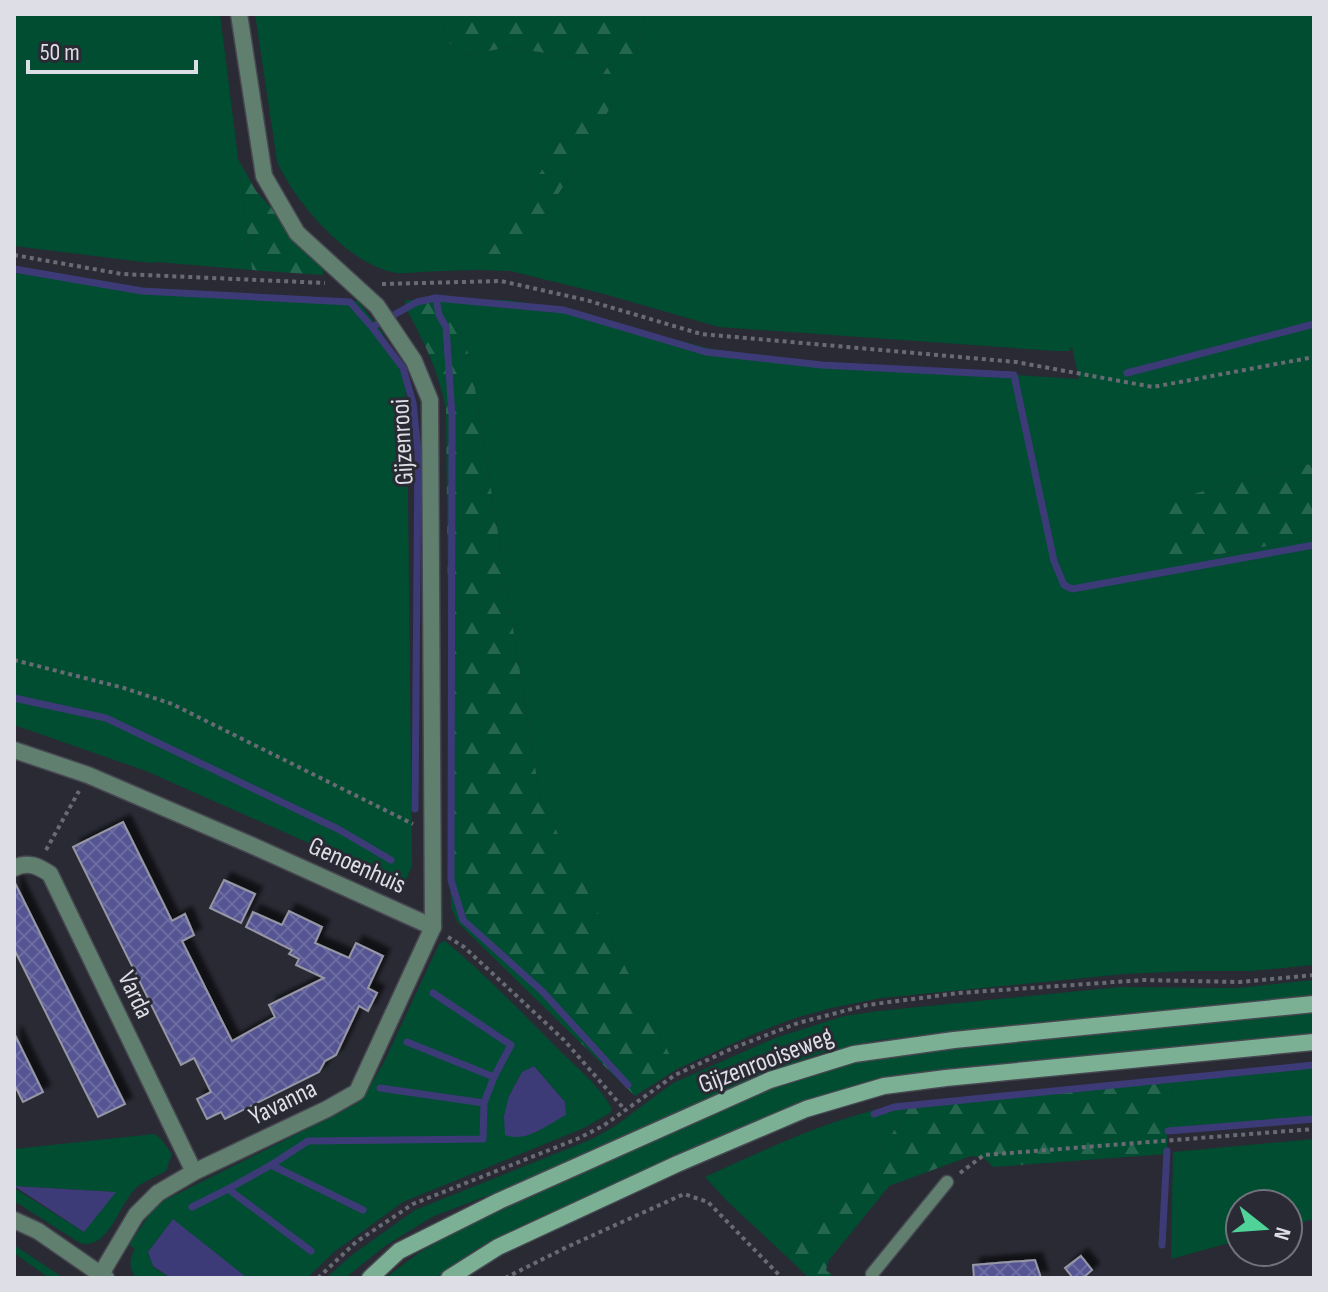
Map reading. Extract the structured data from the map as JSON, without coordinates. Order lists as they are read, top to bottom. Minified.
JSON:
{"streets":{"main road":["Gijzenrooiseweg"],"street":["Gijzenrooi","Genoenhuis","Varda","Yavanna"]},"crossings":[["Gijzenrooi","Genoenhuis"],["Gijzenrooi","Yavanna"],["Genoenhuis","Yavanna"],["Varda","Yavanna"]],"scale_bar":"50 m","north":"right"}
